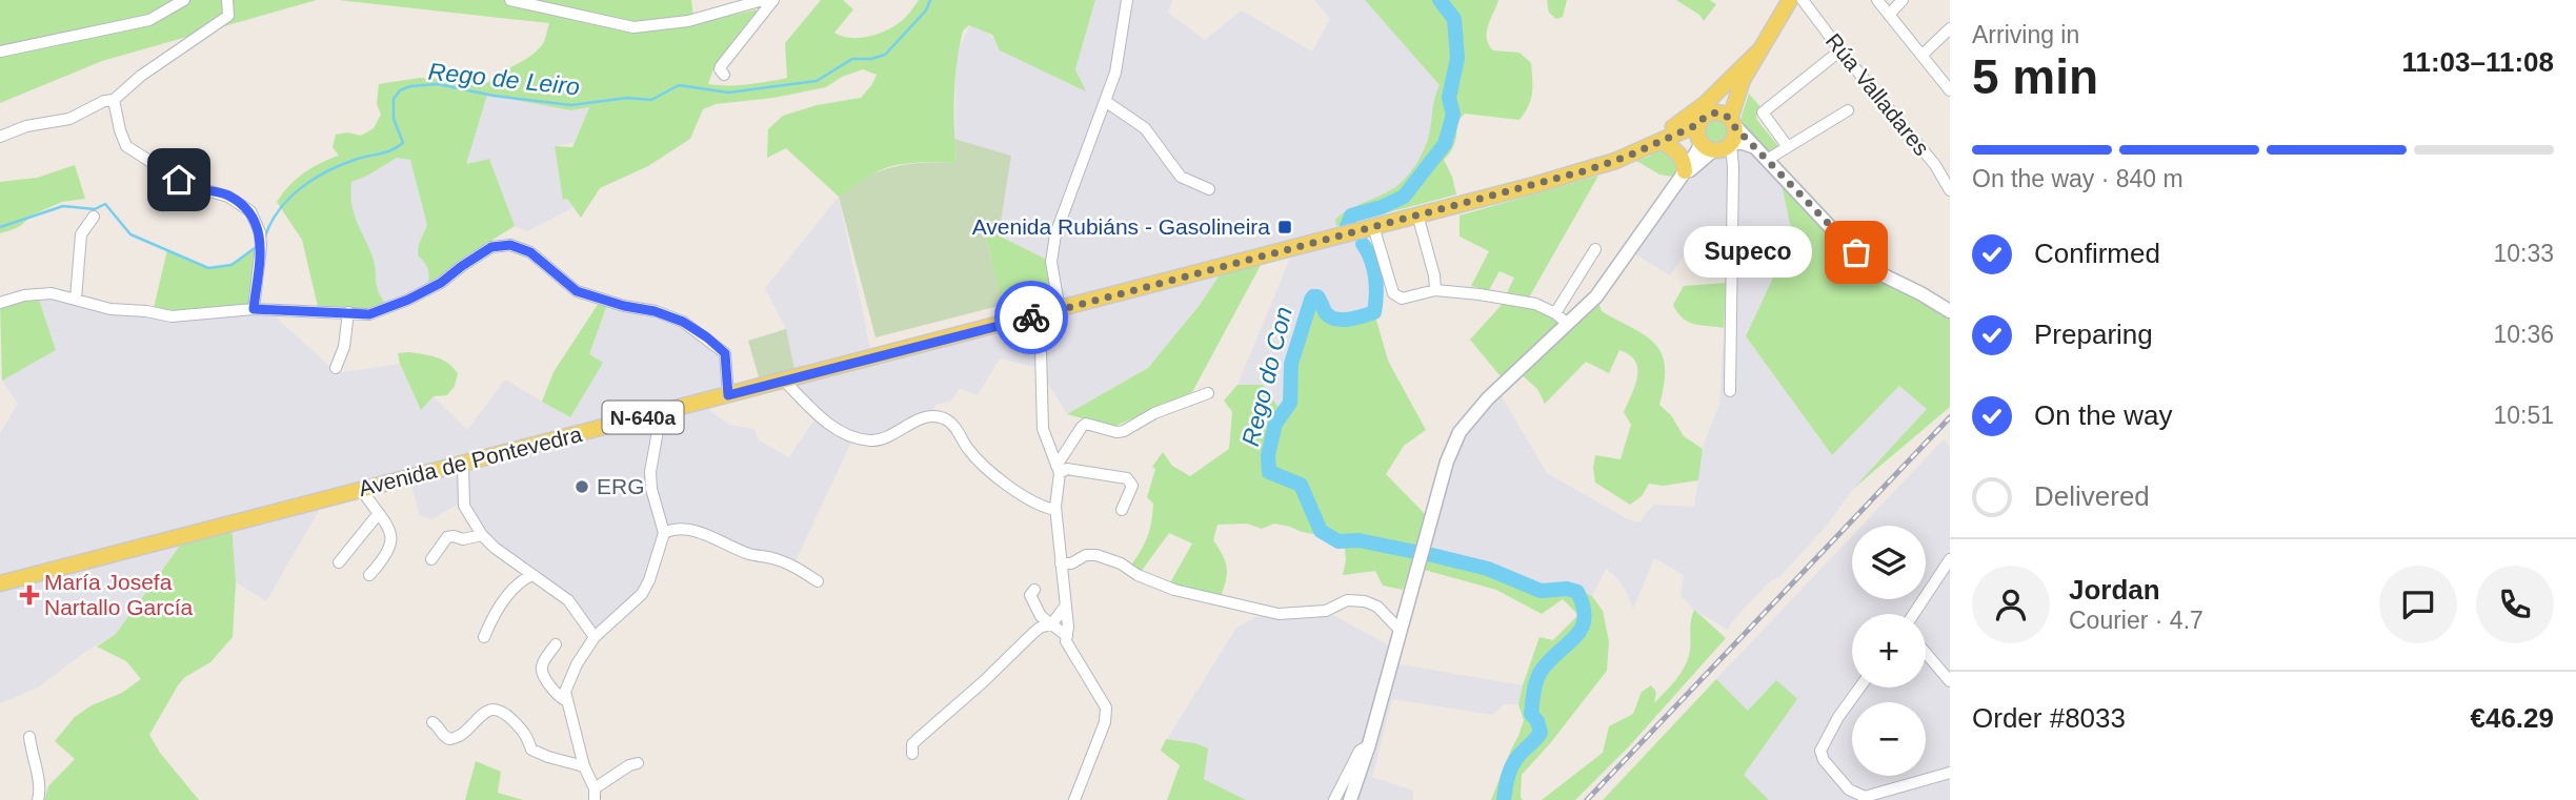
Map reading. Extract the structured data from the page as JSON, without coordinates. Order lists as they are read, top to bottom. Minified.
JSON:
{"streets":{"main road":["N-640a","Avenida de Pontevedra"],"street":["Rúa Valladares"]},"crossings":[["N-640a","Avenida de Pontevedra"]],"water":["Rego de Leiro","Rego do Con"],"places":{"transit":["Avenida Rubiáns - Gasolineira"],"other":["Supeco","ERG"],"health":["María Josefa Nartallo García"]},"page":{"heading":["5 min","Arriving in","11:03–11:08"],"panel":["Jordan","Courier · 4.7","Order #8033","€46.29"],"bar":"On the way · 840 m","list":[["Confirmed","10:33"],["Preparing","10:36"],["On the way","10:51"],"Delivered"],"bubble":"Supeco","map_buttons":["+","−"]}}
